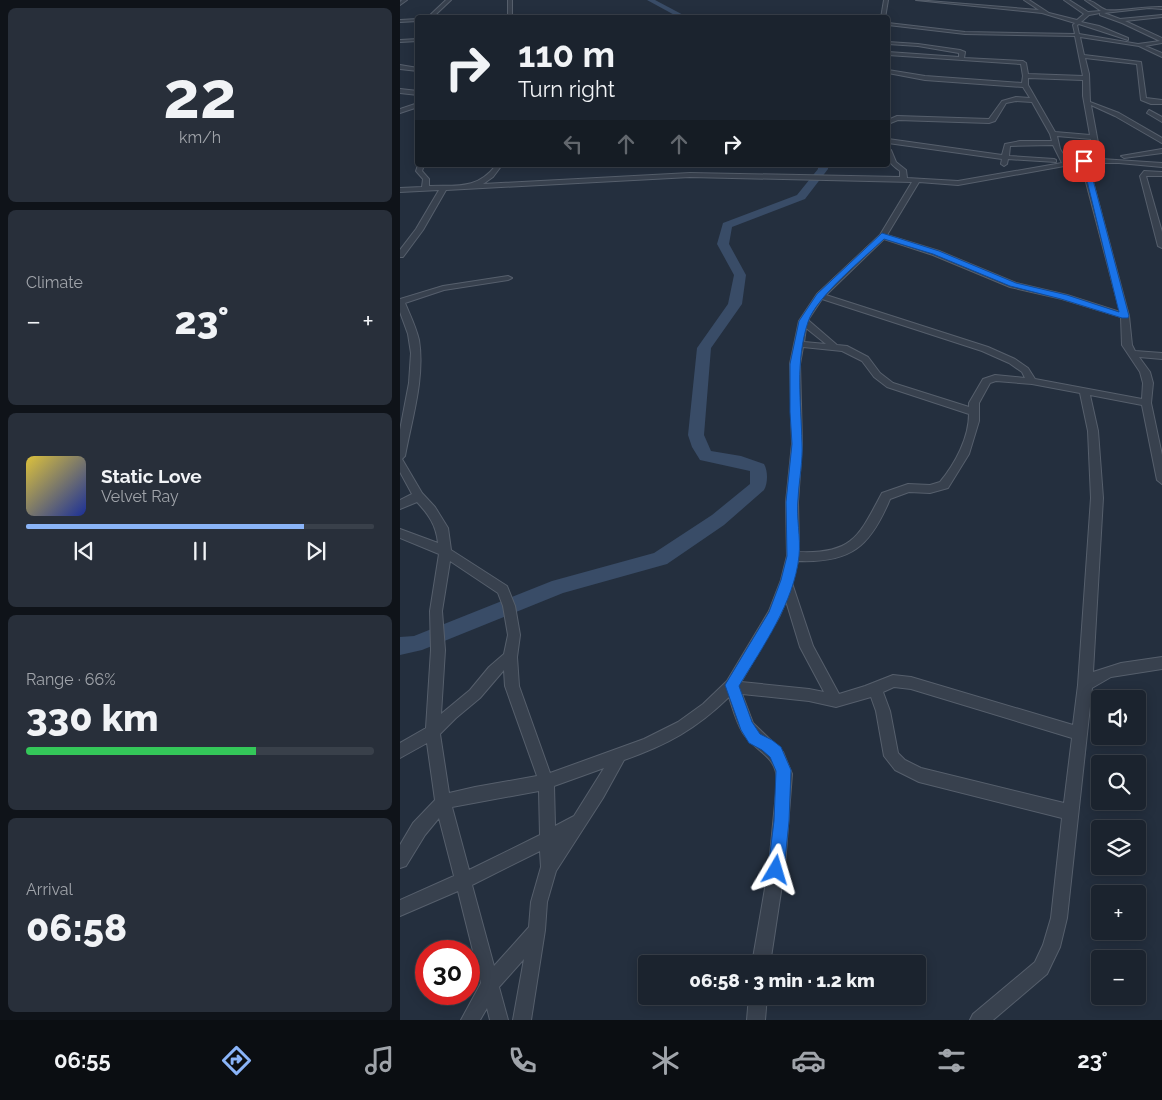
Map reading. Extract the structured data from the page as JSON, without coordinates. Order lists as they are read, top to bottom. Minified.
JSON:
{"page":{"tile":[["22","km/h"],"Climate",["Range · 66%","330 km"],["Arrival","06:58"]],"turn":["110 m","Turn right"],"heat":["−","23°","+"],"song":["Static Love","Velvet Ray"],"map_buttons":["+","−"],"limit":"30","trip":"06:58 · 3 min · 1.2 km","tabs":["06:55","23°"]}}
